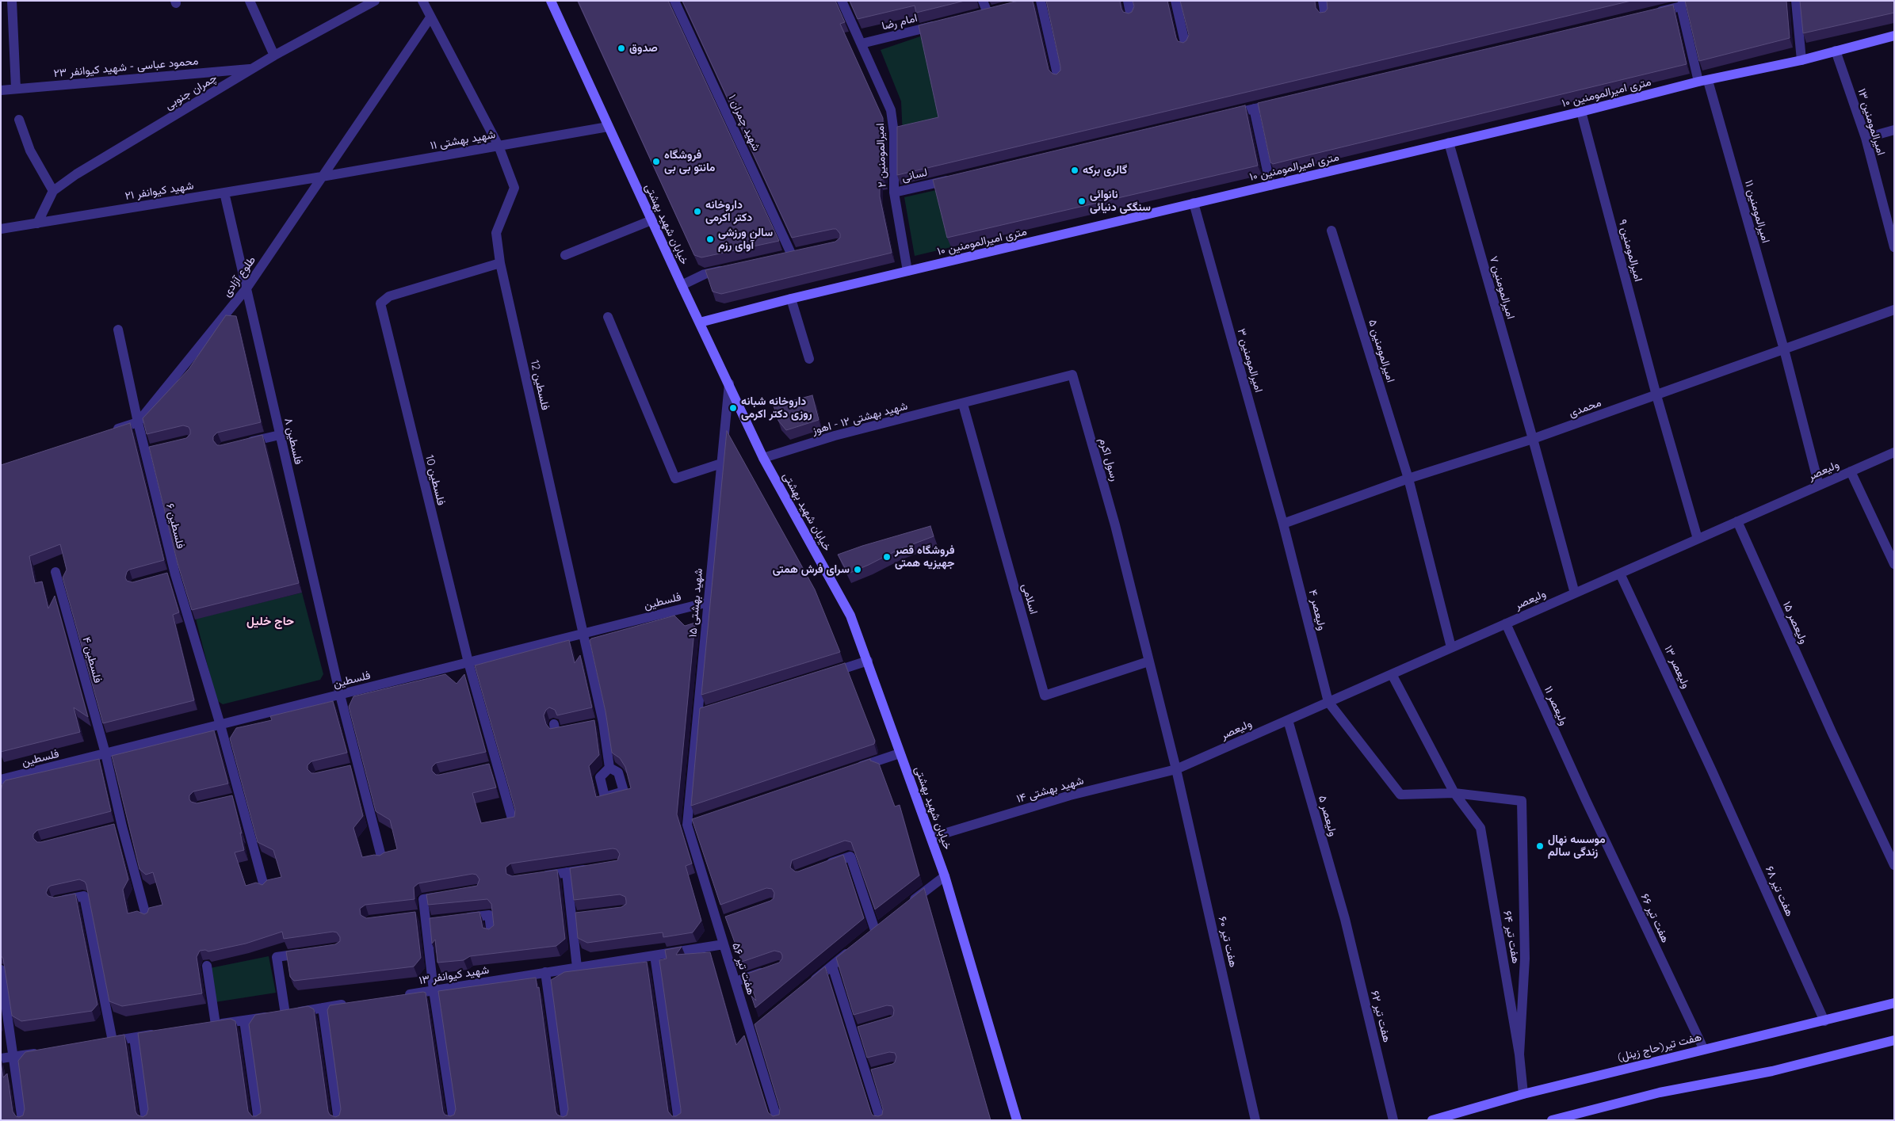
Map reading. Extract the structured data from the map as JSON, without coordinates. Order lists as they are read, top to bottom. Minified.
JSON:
{"streets":{"street":["امام رضا","محمود عباسی - شهید کیوانفر ۲۳","چمران جنوبی","۱۰ متری امیرالمومنین","امیرالمومنین ۱۳","شهید چمران ۱","شهید بهشتی ۱۱","امیرالمومنین ۲","لسانی","شهید کیوانفر ۲۱","امیرالمومنین ۱۱","خیابان شهید بهشتی","امیرالمومنین ۹","طلوع آزادی","امیرالمومنین ۷","امیرالمومنین ۵","امیرالمومنین ۳","فلسطین 12","محمدی","شهید بهشتی ۱۲ - اهوز","فلسطین ۸","رسول اکرم","ولیعصر","فلسطین 10","فلسطین ۶","اسلامی","فلسطین","شهید بهشتی ۱۵","ولیعصر ۴","ولیعصر ۱۵","فلسطین ۴","ولیعصر ۱۳","ولیعصر ۱۱","شهید بهشتی ۱۴","ولیعصر ۵","هفت تیر ۶۸","هفت تیر ۶۶","هفت تیر ۶۴","هفت تیر ۶۰","هفت تیر ۵۶","شهید کیوانفر ۱۳","هفت تیر ۶۲","هفت تیر(حاج زینل)"]},"crossings":[["امام رضا","امیرالمومنین ۲"],["محمود عباسی - شهید کیوانفر ۲۳","چمران جنوبی"],["چمران جنوبی","شهید کیوانفر ۲۱"],["۱۰ متری امیرالمومنین","امیرالمومنین ۱۳"],["۱۰ متری امیرالمومنین","امیرالمومنین ۲"],["۱۰ متری امیرالمومنین","امیرالمومنین ۱۱"],["۱۰ متری امیرالمومنین","خیابان شهید بهشتی"],["۱۰ متری امیرالمومنین","امیرالمومنین ۹"],["۱۰ متری امیرالمومنین","امیرالمومنین ۷"],["۱۰ متری امیرالمومنین","امیرالمومنین ۳"],["شهید بهشتی ۱۱","شهید کیوانفر ۲۱"],["شهید بهشتی ۱۱","خیابان شهید بهشتی"],["شهید بهشتی ۱۱","طلوع آزادی"],["شهید بهشتی ۱۱","فلسطین 12"],["امیرالمومنین ۲","لسانی"],["شهید کیوانفر ۲۱","طلوع آزادی"],["شهید کیوانفر ۲۱","فلسطین ۸"],["امیرالمومنین ۱۱","محمدی"],["امیرالمومنین ۱۱","ولیعصر"],["خیابان شهید بهشتی","شهید بهشتی ۱۲ - اهوز"],["خیابان شهید بهشتی","شهید بهشتی ۱۵"],["خیابان شهید بهشتی","شهید بهشتی ۱۴"],["امیرالمومنین ۹","محمدی"],["امیرالمومنین ۹","ولیعصر"],["طلوع آزادی","فلسطین 12"],["طلوع آزادی","فلسطین ۸"],["طلوع آزادی","فلسطین ۶"],["امیرالمومنین ۷","محمدی"],["امیرالمومنین ۷","ولیعصر"],["امیرالمومنین ۵","محمدی"],["امیرالمومنین ۵","ولیعصر"],["امیرالمومنین ۳","محمدی"],["امیرالمومنین ۳","ولیعصر ۴"],["فلسطین 12","فلسطین 10"],["فلسطین 12","فلسطین"],["محمدی","ولیعصر ۴"],["شهید بهشتی ۱۲ - اهوز","رسول اکرم"],["شهید بهشتی ۱۲ - اهوز","اسلامی"],["فلسطین ۸","فلسطین"],["رسول اکرم","اسلامی"],["رسول اکرم","هفت تیر ۶۰"],["ولیعصر","ولیعصر ۴"],["ولیعصر","ولیعصر ۱۵"],["ولیعصر","ولیعصر ۱۳"],["ولیعصر","ولیعصر ۱۱"],["ولیعصر","شهید بهشتی ۱۴"],["ولیعصر","ولیعصر ۵"],["ولیعصر","هفت تیر ۶۴"],["ولیعصر","هفت تیر ۶۰"],["فلسطین 10","فلسطین"],["فلسطین ۶","فلسطین"],["اسلامی","هفت تیر ۶۰"],["فلسطین","شهید بهشتی ۱۵"],["فلسطین","فلسطین ۴"],["شهید بهشتی ۱۵","هفت تیر ۵۶"],["ولیعصر ۱۳","هفت تیر ۶۸"],["ولیعصر ۱۱","هفت تیر ۶۶"],["شهید بهشتی ۱۴","هفت تیر ۶۰"],["ولیعصر ۵","هفت تیر ۶۲"],["هفت تیر ۶۸","هفت تیر(حاج زینل)"],["هفت تیر ۶۶","هفت تیر(حاج زینل)"],["هفت تیر ۶۴","هفت تیر(حاج زینل)"],["هفت تیر ۵۶","شهید کیوانفر ۱۳"]],"districts":["حاج خلیل"],"places":["صدوق","فروشگاه مانتو بی بی","گالری برکه","نانوائی سنگکی دنیائی","داروخانه دکتر اکرمی","سالن ورزشی آوای رزم","داروخانه شبانه روزی دکتر اکرمی","فروشگاه قصر جهیزیه همتی","سرای فرش همتی","موسسه نهال زندگی سالم"]}
